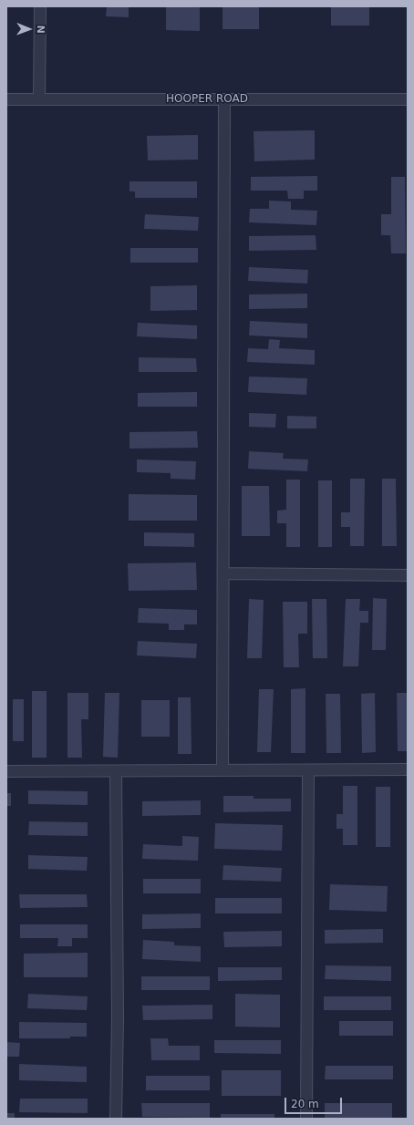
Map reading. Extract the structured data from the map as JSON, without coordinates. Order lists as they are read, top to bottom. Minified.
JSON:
{"streets":{"street":["HOOPER ROAD"]},"scale_bar":"20 m","north":"right"}
